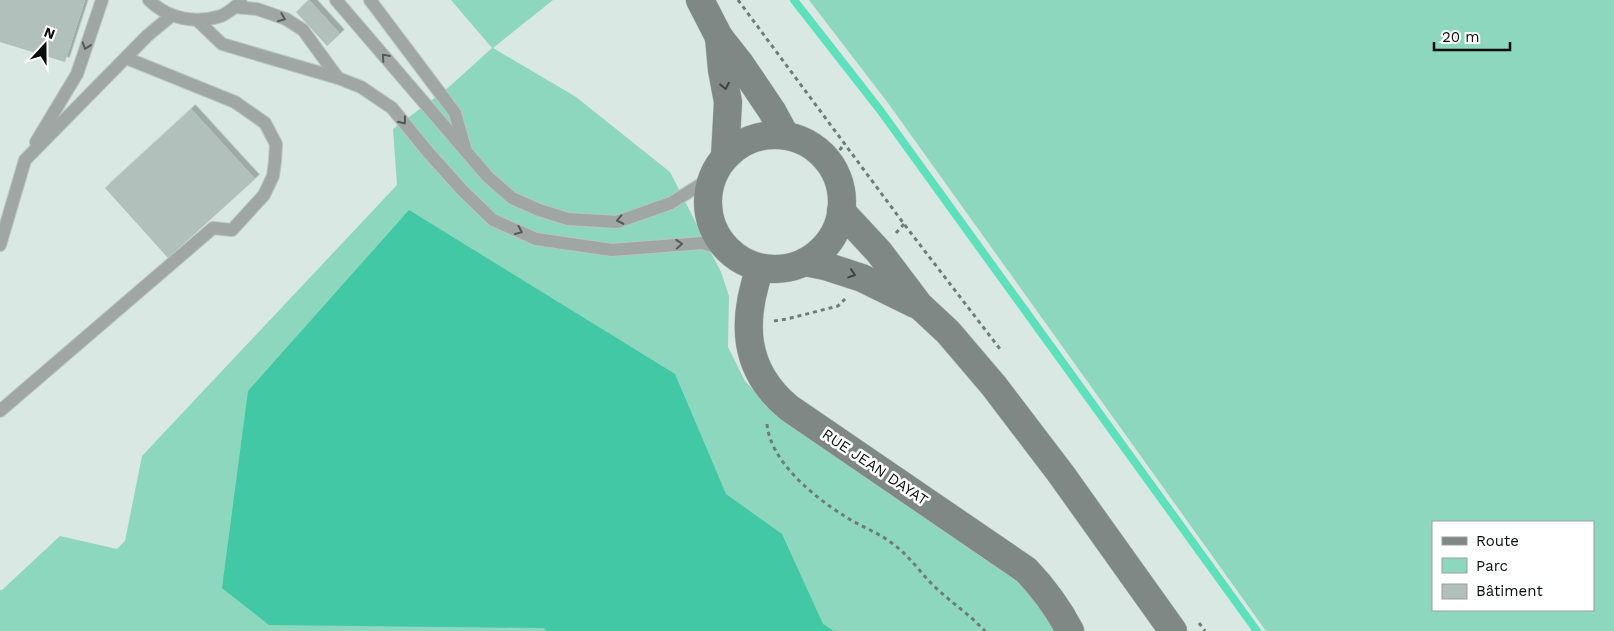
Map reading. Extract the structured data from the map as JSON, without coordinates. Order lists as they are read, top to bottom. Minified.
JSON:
{"streets":{"main road":["RUE JEAN DAYAT"]},"legend":["Route","Parc","Bâtiment"],"scale_bar":"20 m","north":"top"}
